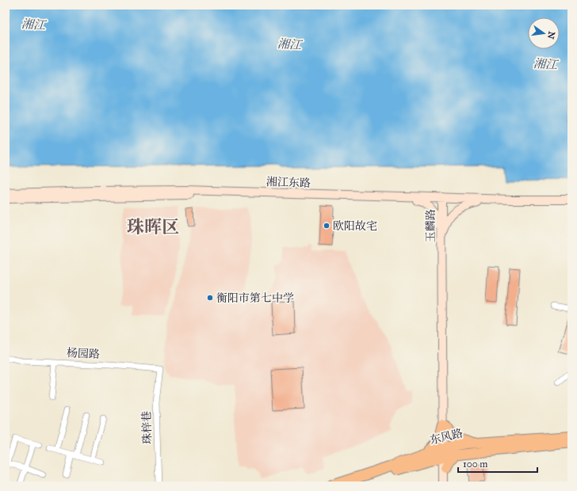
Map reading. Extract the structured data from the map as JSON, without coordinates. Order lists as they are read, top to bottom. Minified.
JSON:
{"streets":{"highway":["东风路"],"main road":["湘江东路","玉麟路"],"street":["杨园路","珠梓巷"]},"crossings":[["湘江东路","玉麟路"],["玉麟路","东风路"],["杨园路","珠梓巷"]],"districts":["珠晖区"],"water":["湘江"],"places":["欧阳故宅","衡阳市第七中学"],"scale_bar":"100 m","north":"right"}
